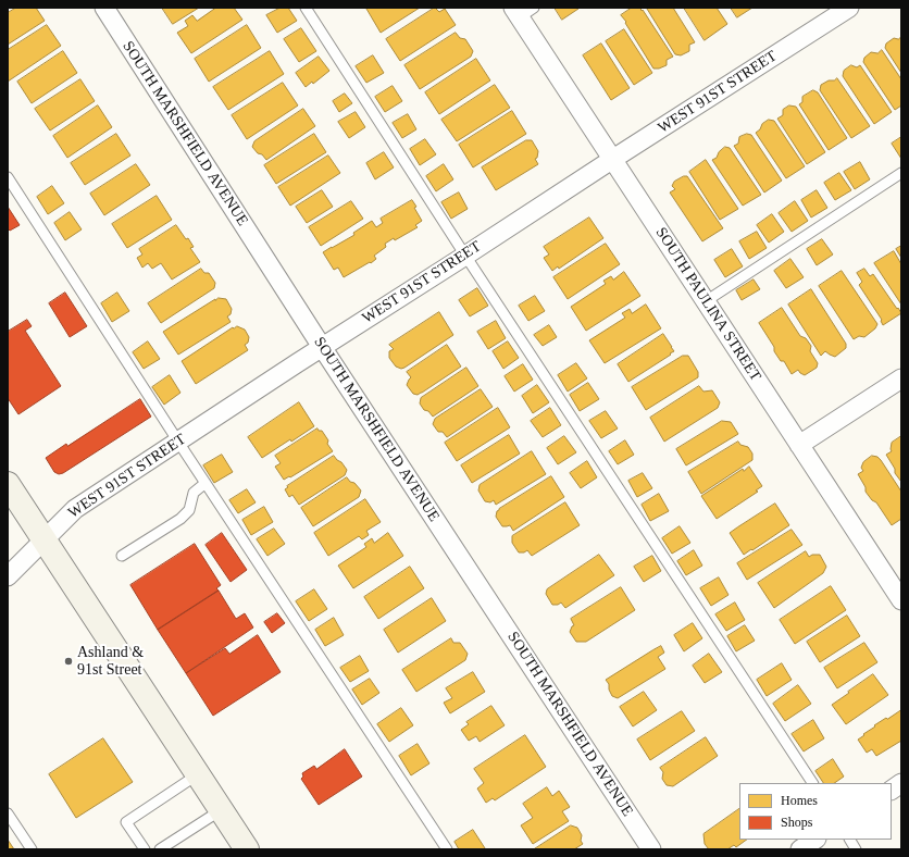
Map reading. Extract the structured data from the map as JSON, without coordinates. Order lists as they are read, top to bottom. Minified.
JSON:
{"streets":{"street":["WEST 91ST STREET","SOUTH MARSHFIELD AVENUE","SOUTH PAULINA STREET"]},"crossings":[["WEST 91ST STREET","SOUTH MARSHFIELD AVENUE"],["WEST 91ST STREET","SOUTH PAULINA STREET"]],"places":["Ashland & 91st Street"],"legend":["Homes","Shops"]}
